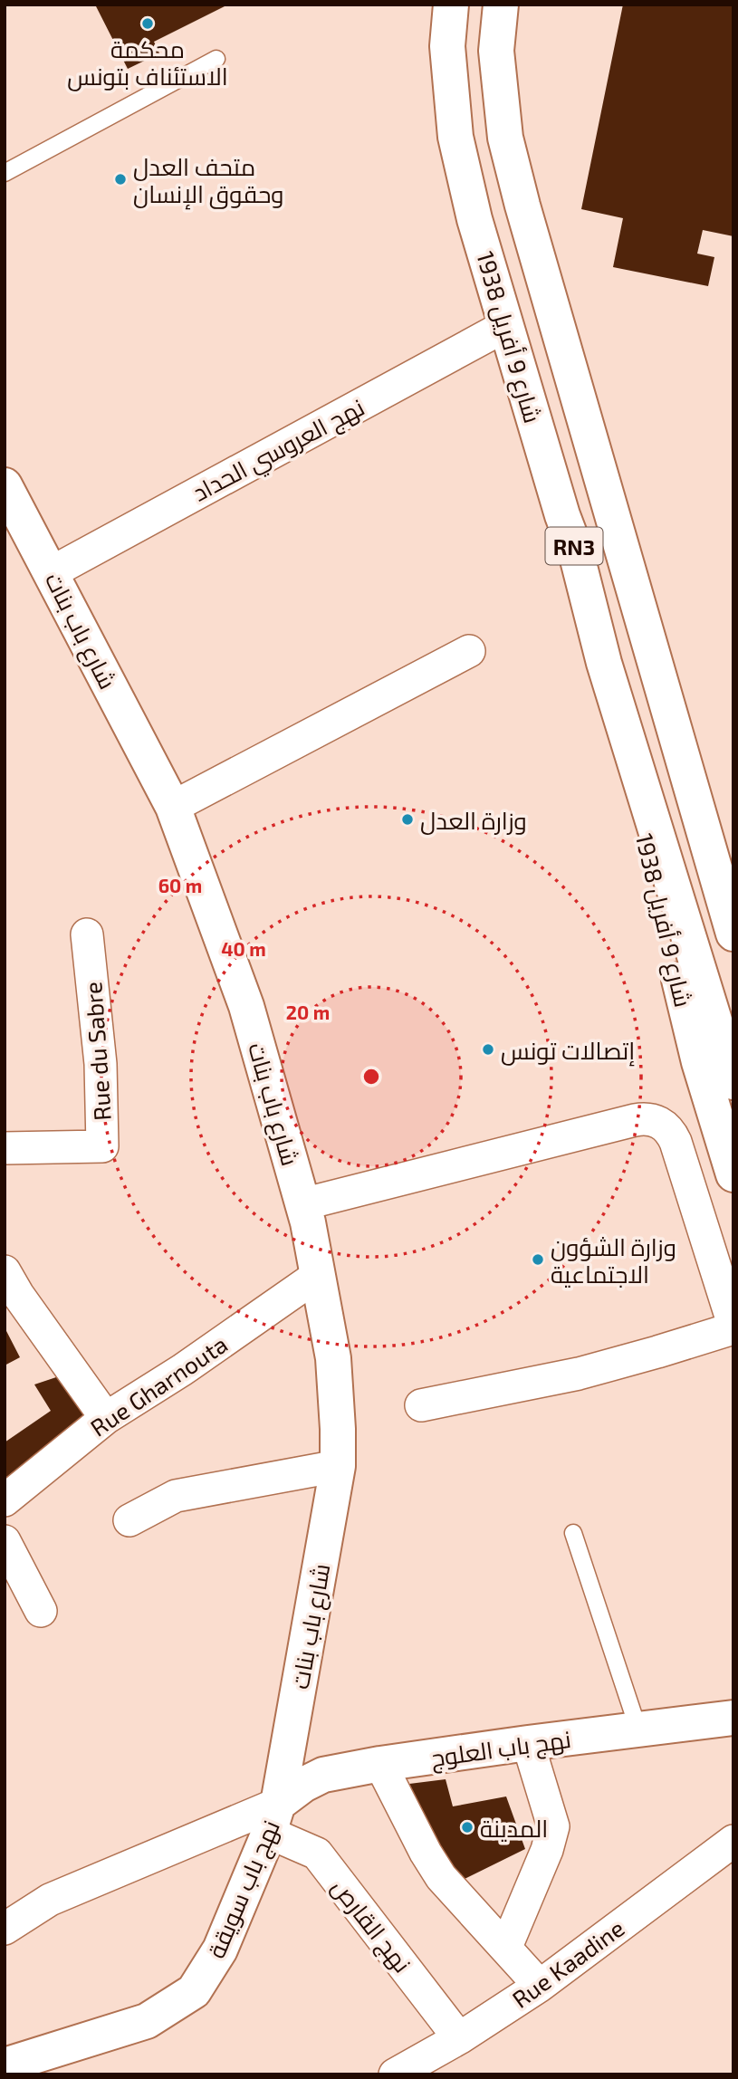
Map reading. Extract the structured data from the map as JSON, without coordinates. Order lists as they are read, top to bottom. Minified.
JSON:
{"streets":{"main road":["شارع 9 أفريل 1938","RN3","شارع باب بنات","نهج باب العلوج","نهج باب سويقة"],"street":["نهج العروسي الحداد","Rue du Sabre","Rue Gharnouta","نهج القارص","Rue Kaadine"]},"crossings":[["شارع 9 أفريل 1938","نهج العروسي الحداد"],["نهج العروسي الحداد","شارع باب بنات"],["شارع باب بنات","Rue Gharnouta"],["شارع باب بنات","نهج باب سويقة"],["نهج باب العلوج","نهج باب سويقة"],["نهج باب العلوج","نهج القارص"],["نهج باب سويقة","نهج القارص"],["نهج القارص","Rue Kaadine"]],"places":["محكمة الاستئناف بتونس","متحف العدل وحقوق الإنسان","وزارة العدل","إتصالات تونس","وزارة الشؤون الاجتماعية","المدينة"],"rings":["60 m","40 m","20 m"]}
